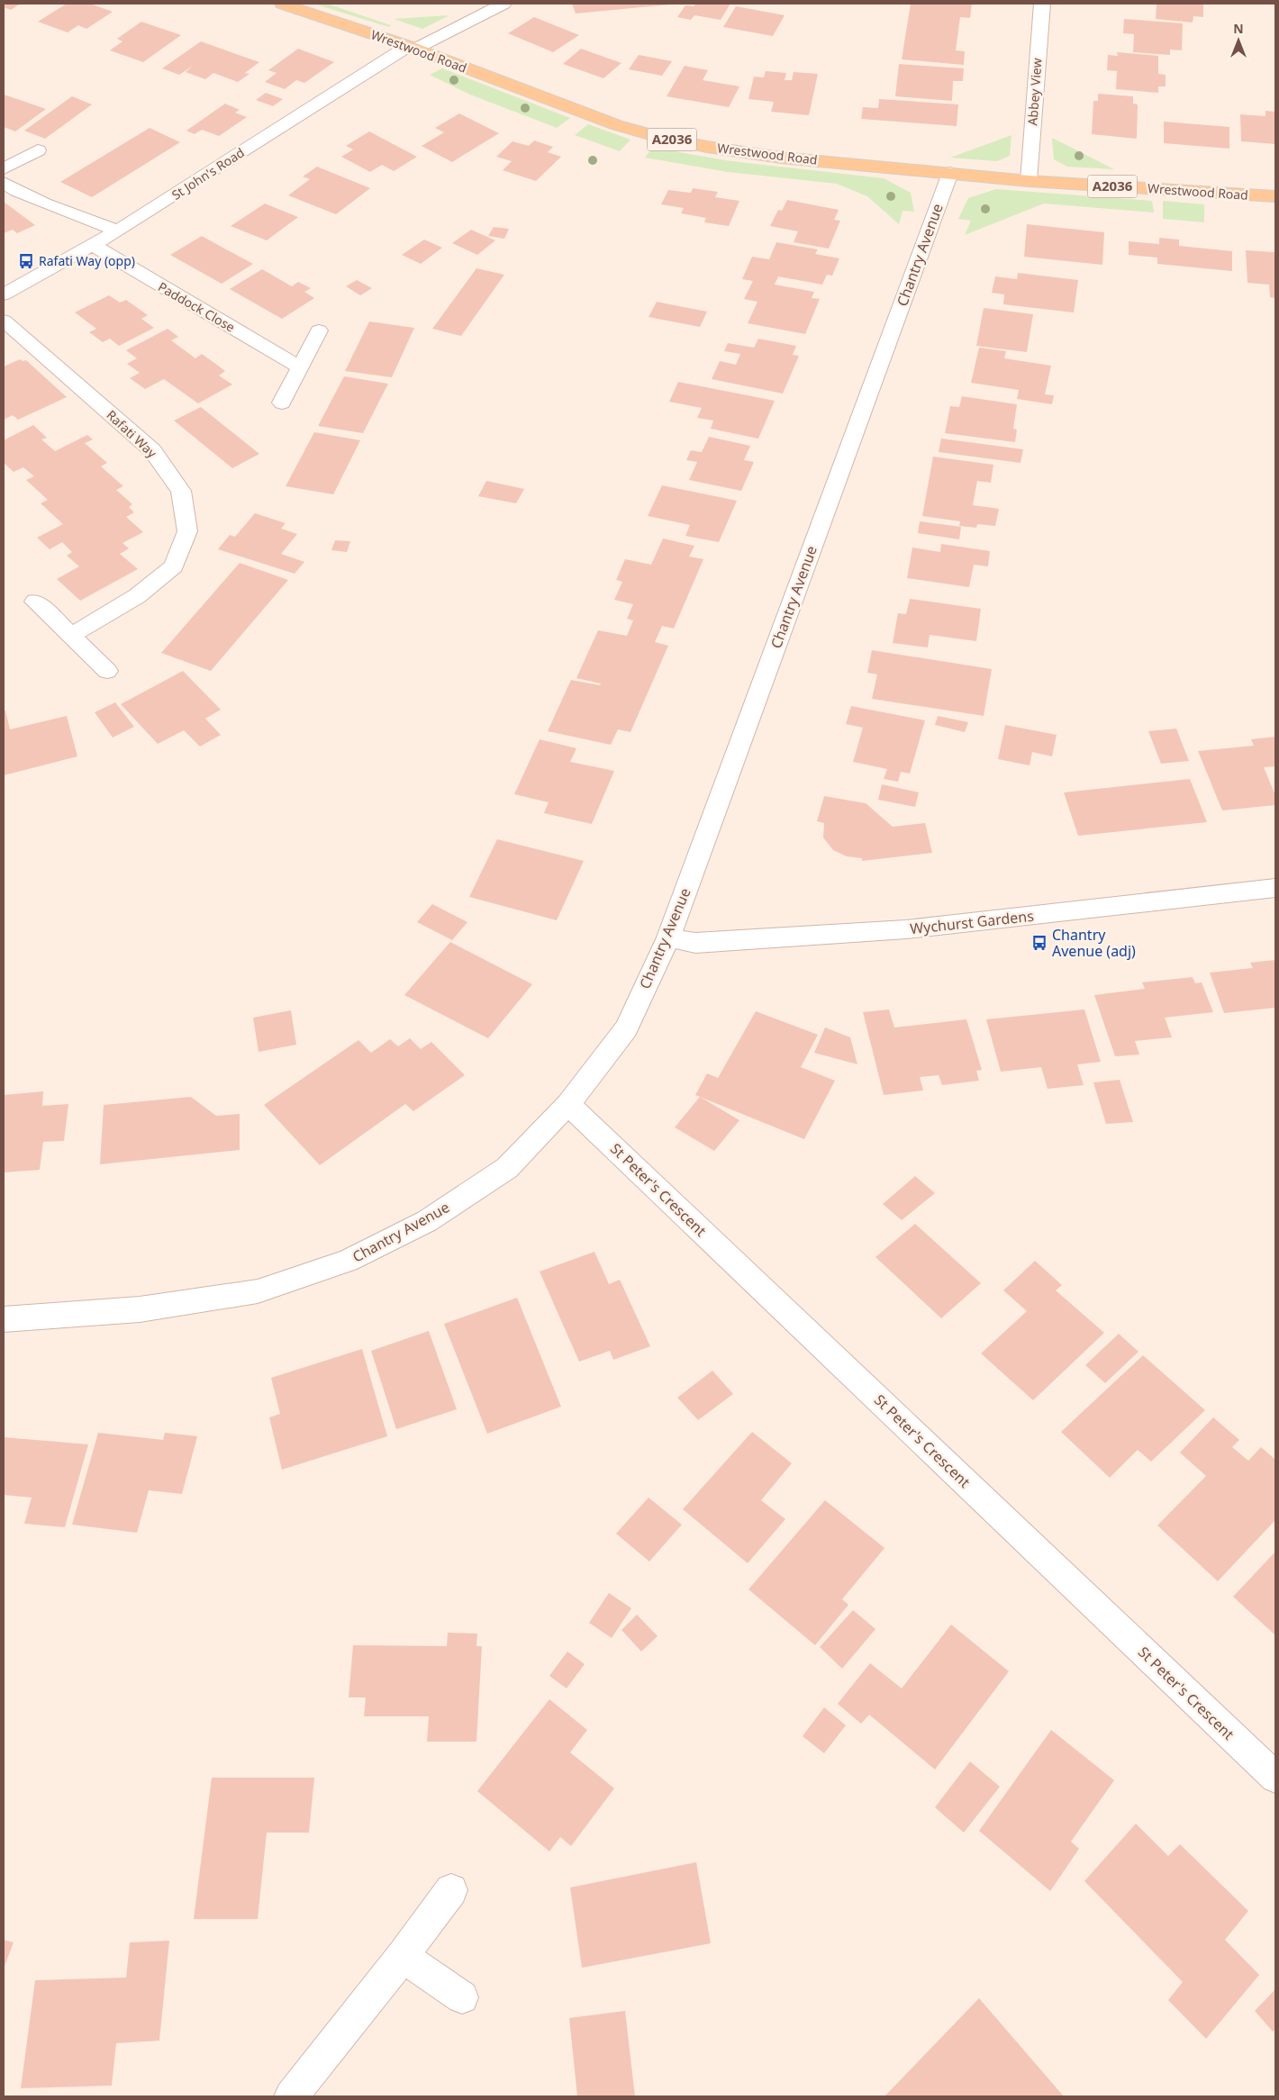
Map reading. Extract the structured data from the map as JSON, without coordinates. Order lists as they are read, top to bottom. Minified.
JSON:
{"streets":{"main road":["Wrestwood Road","A2036"],"street":["Abbey View","St John's Road","Chantry Avenue","Paddock Close","Rafati Way","Wychurst Gardens","St Peter's Crescent"]},"crossings":[["Wrestwood Road","Abbey View"],["Wrestwood Road","St John's Road"],["Wrestwood Road","Chantry Avenue"],["St John's Road","Paddock Close"],["Chantry Avenue","Wychurst Gardens"],["Chantry Avenue","St Peter's Crescent"]],"places":{"bus stop":["Rafati Way (opp)","Chantry Avenue (adj)"]},"north":"top"}
